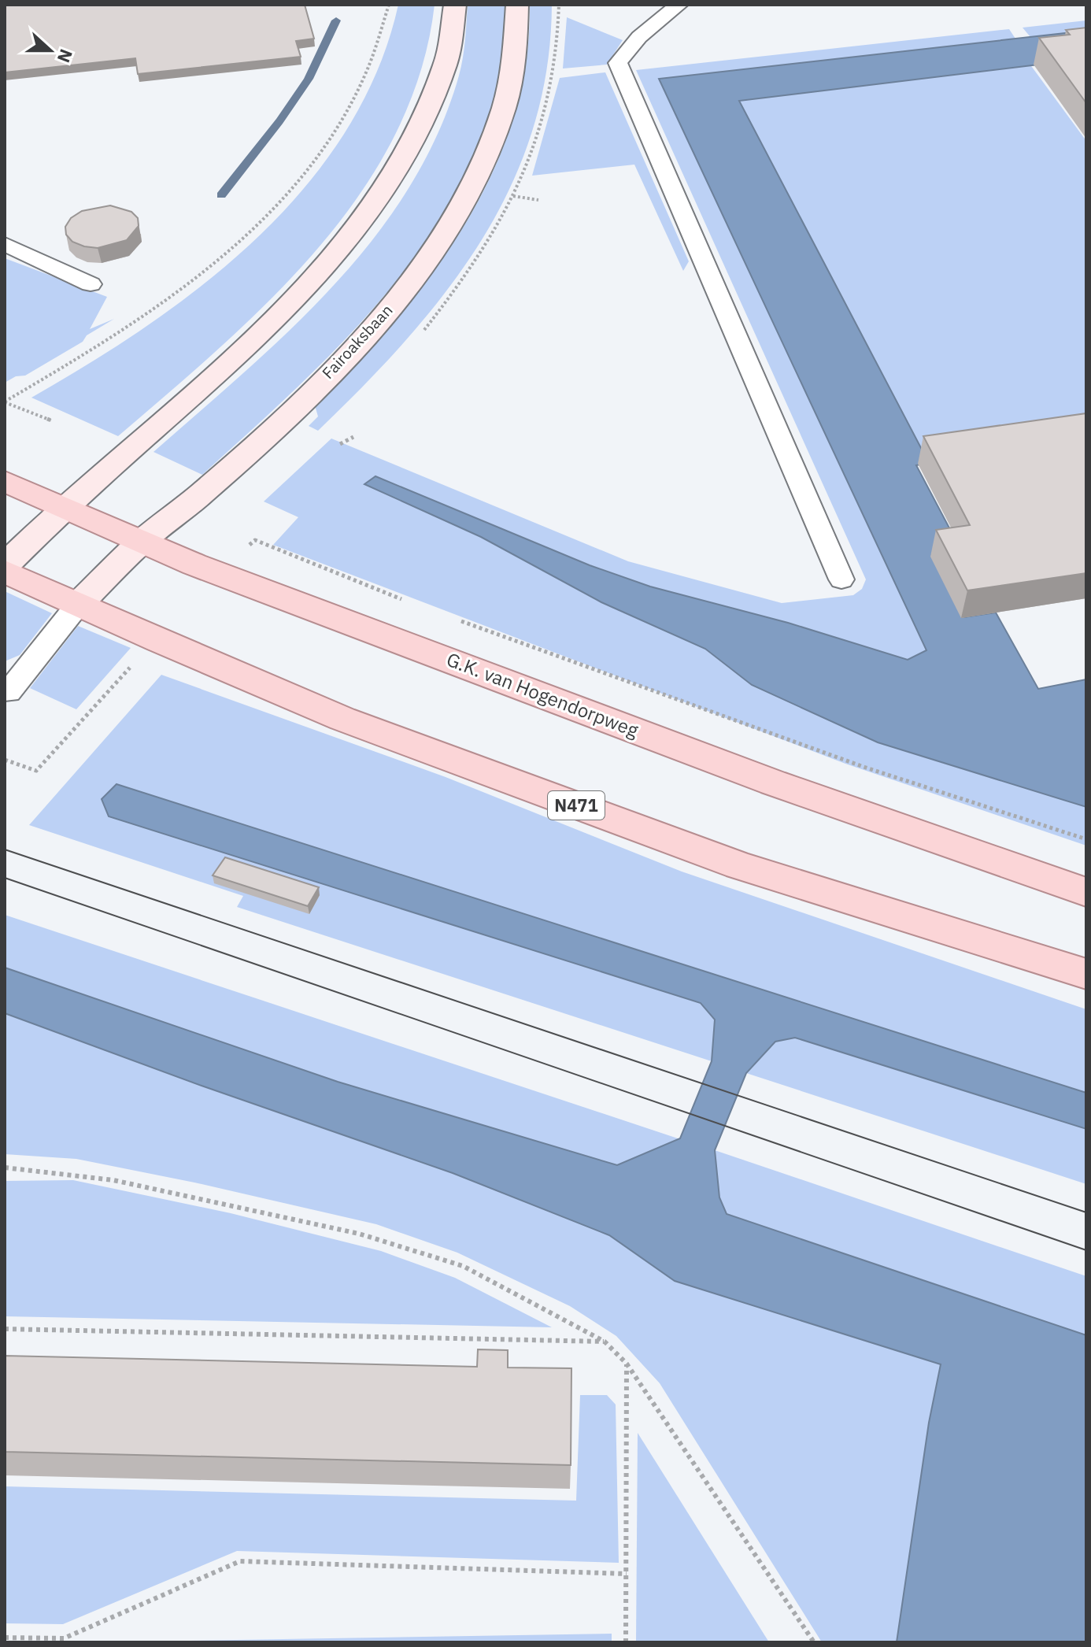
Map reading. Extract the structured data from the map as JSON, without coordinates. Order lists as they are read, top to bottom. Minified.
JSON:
{"streets":{"main road":["Fairoaksbaan","G.K. van Hogendorpweg","N471"]},"crossings":[["Fairoaksbaan","G.K. van Hogendorpweg"],["Fairoaksbaan","N471"]],"north":"right"}
